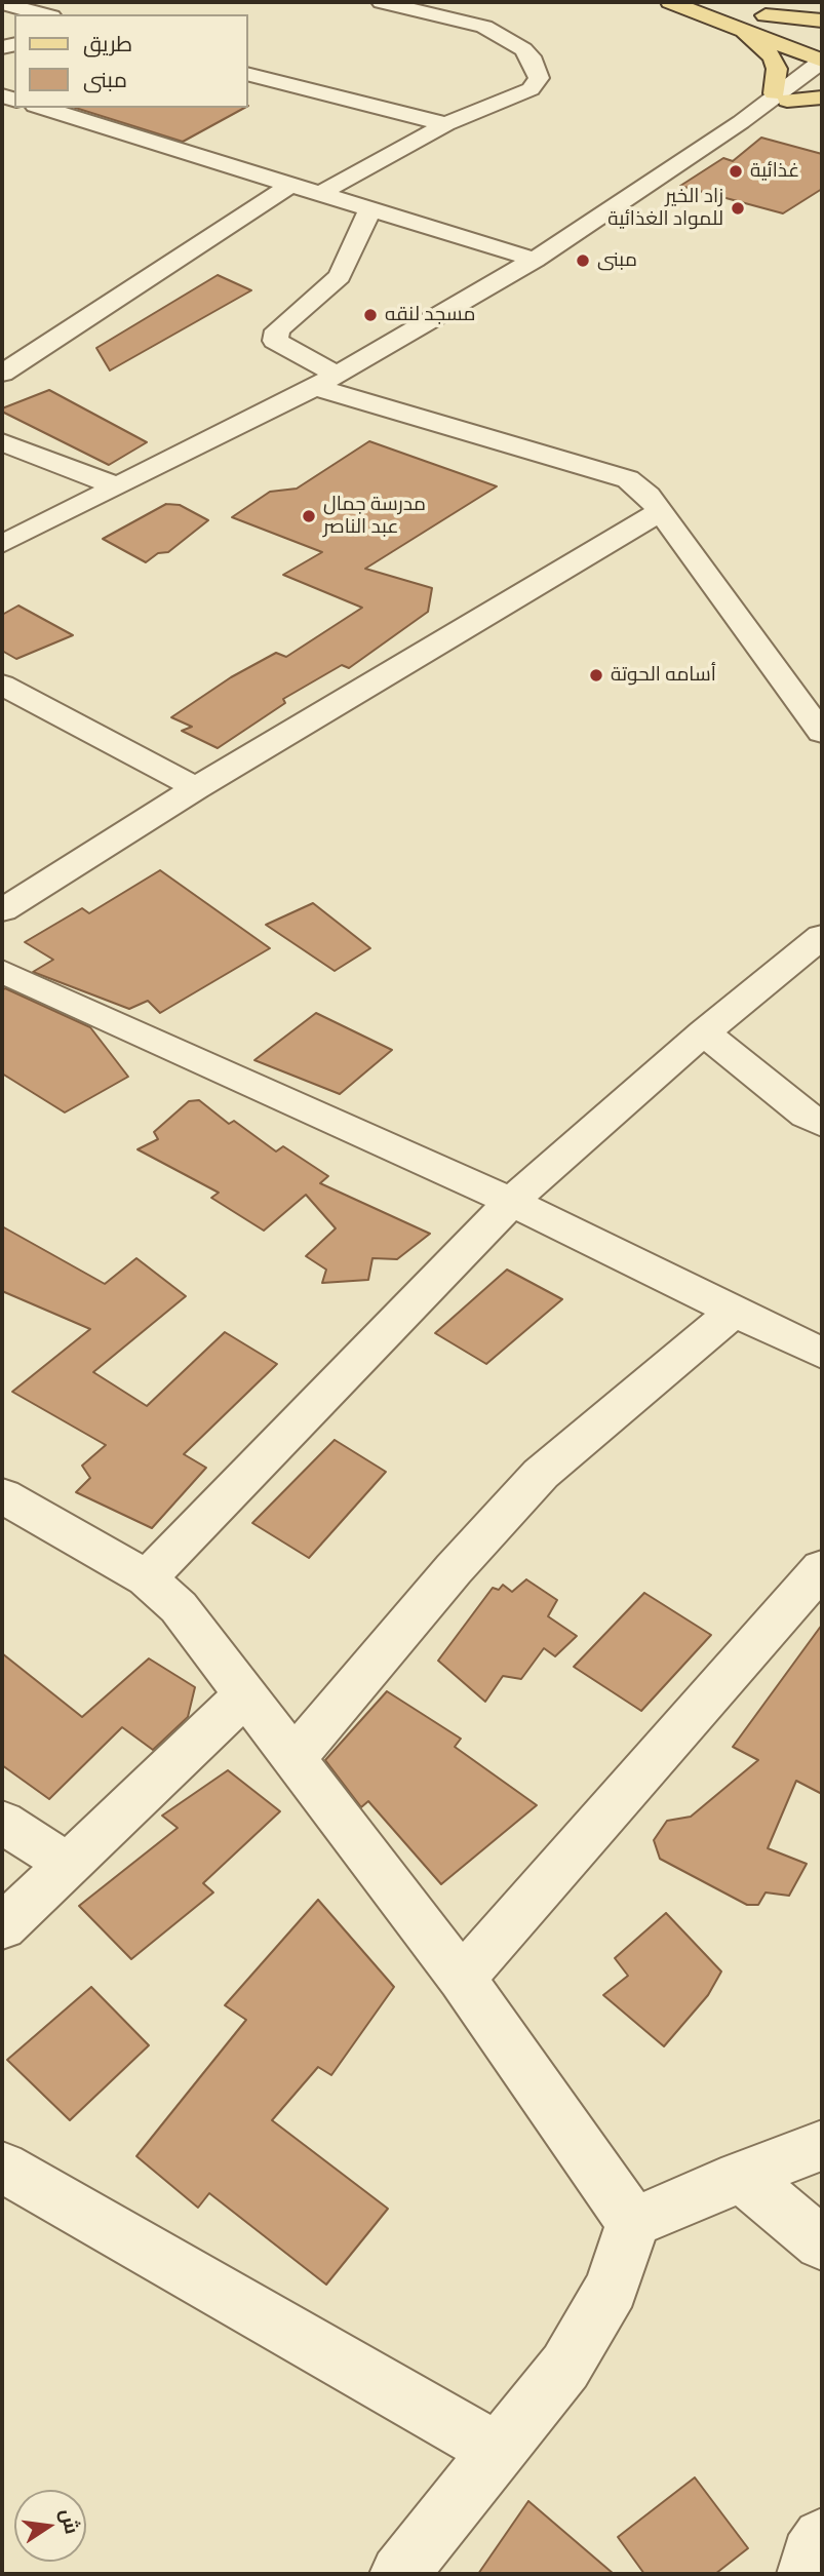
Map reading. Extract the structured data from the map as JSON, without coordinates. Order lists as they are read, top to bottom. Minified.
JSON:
{"places":["غذائية","زاد الخير للمواد الغذائية","مبنى","مسجد لنقه","مدرسة جمال عبد الناصر","أسامه الحوتة"],"legend":["طريق","مبنى"],"north":"right"}
